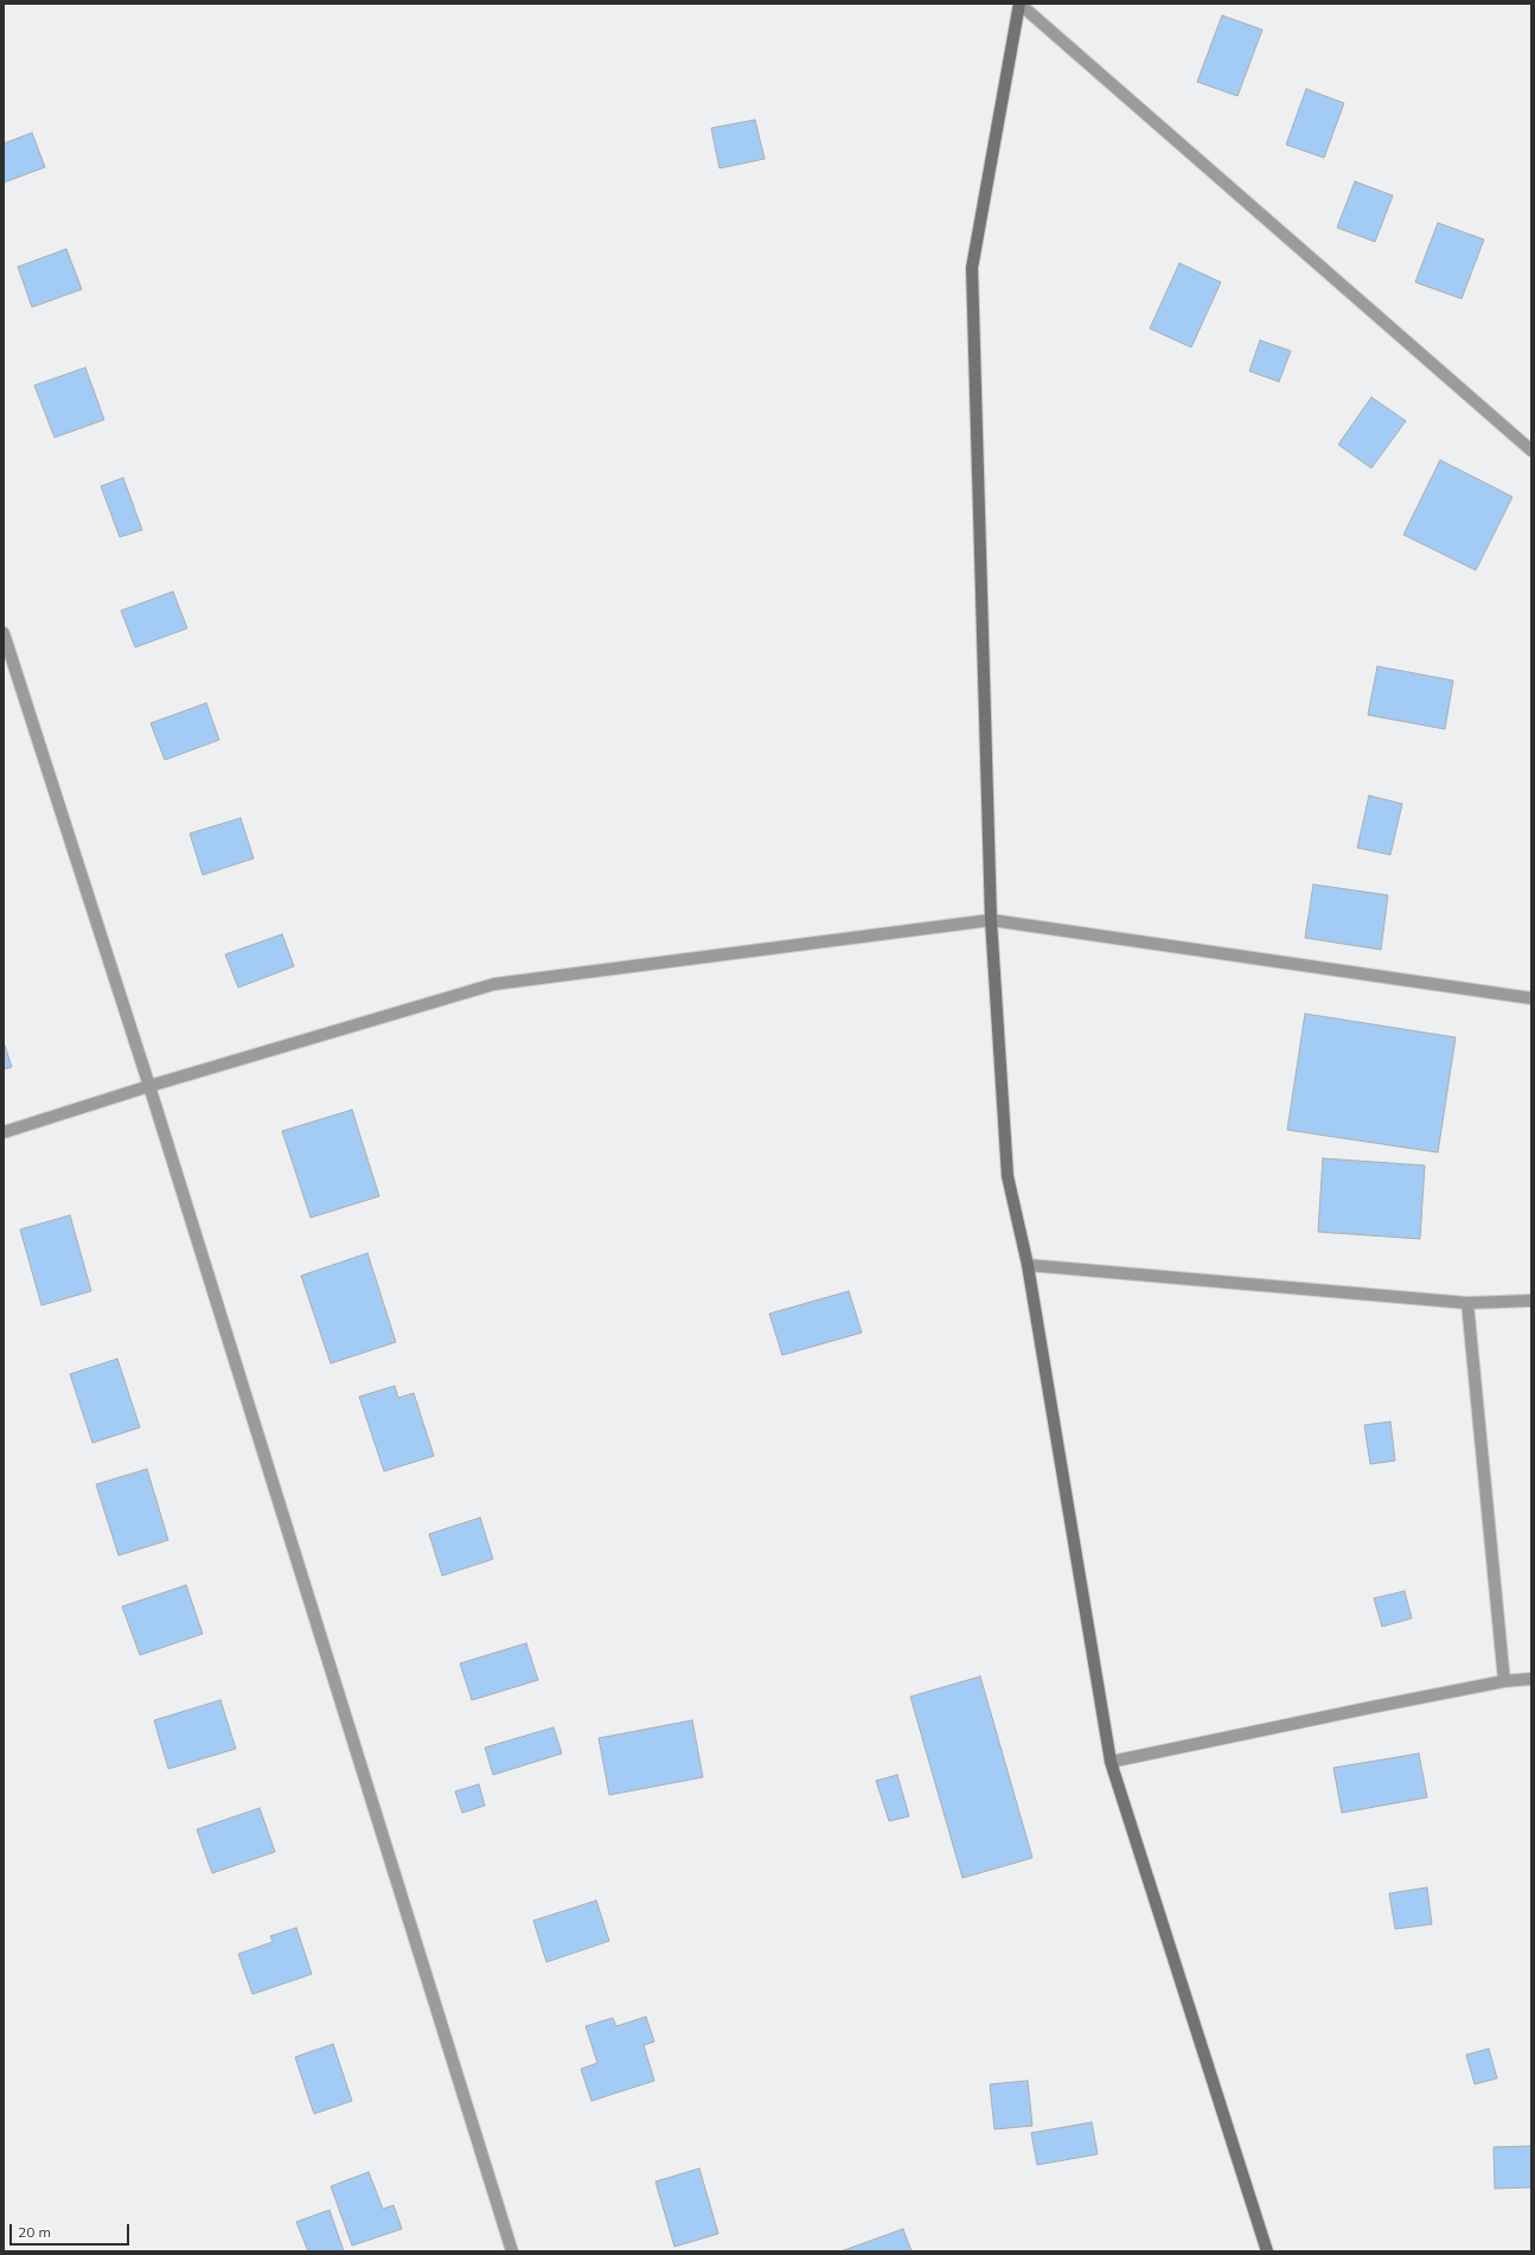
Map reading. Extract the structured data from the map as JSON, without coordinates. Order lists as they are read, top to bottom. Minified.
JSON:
{"scale_bar":"20 m"}
